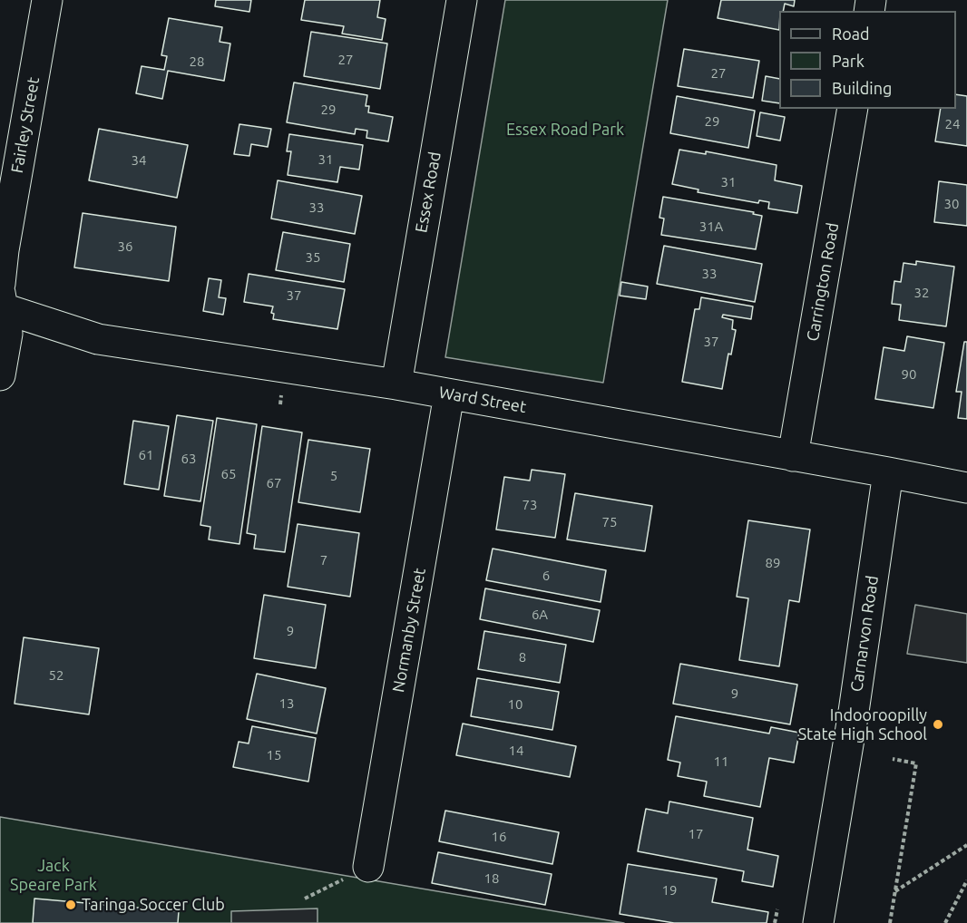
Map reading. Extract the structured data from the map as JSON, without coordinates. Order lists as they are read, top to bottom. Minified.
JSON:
{"streets":{"street":["Fairley Street","Essex Road","Carrington Road","Ward Street","Normanby Street","Carnarvon Road"]},"crossings":[["Fairley Street","Ward Street"],["Essex Road","Ward Street"],["Carrington Road","Ward Street"],["Ward Street","Normanby Street"],["Ward Street","Carnarvon Road"]],"parks":["Essex Road Park","Jack Speare Park"],"places":["Indooroopilly State High School","Taringa Soccer Club"],"house_numbers":["27","28","27","29","29","24","31","34","31","30","33","31A","36","35","33","32","37","37","90","61","63","65","5","67","73","75","7","89","6","6A","9","8","52","9","13","10","14","15","11","17","16","18","19"],"legend":["Road","Park","Building"]}
